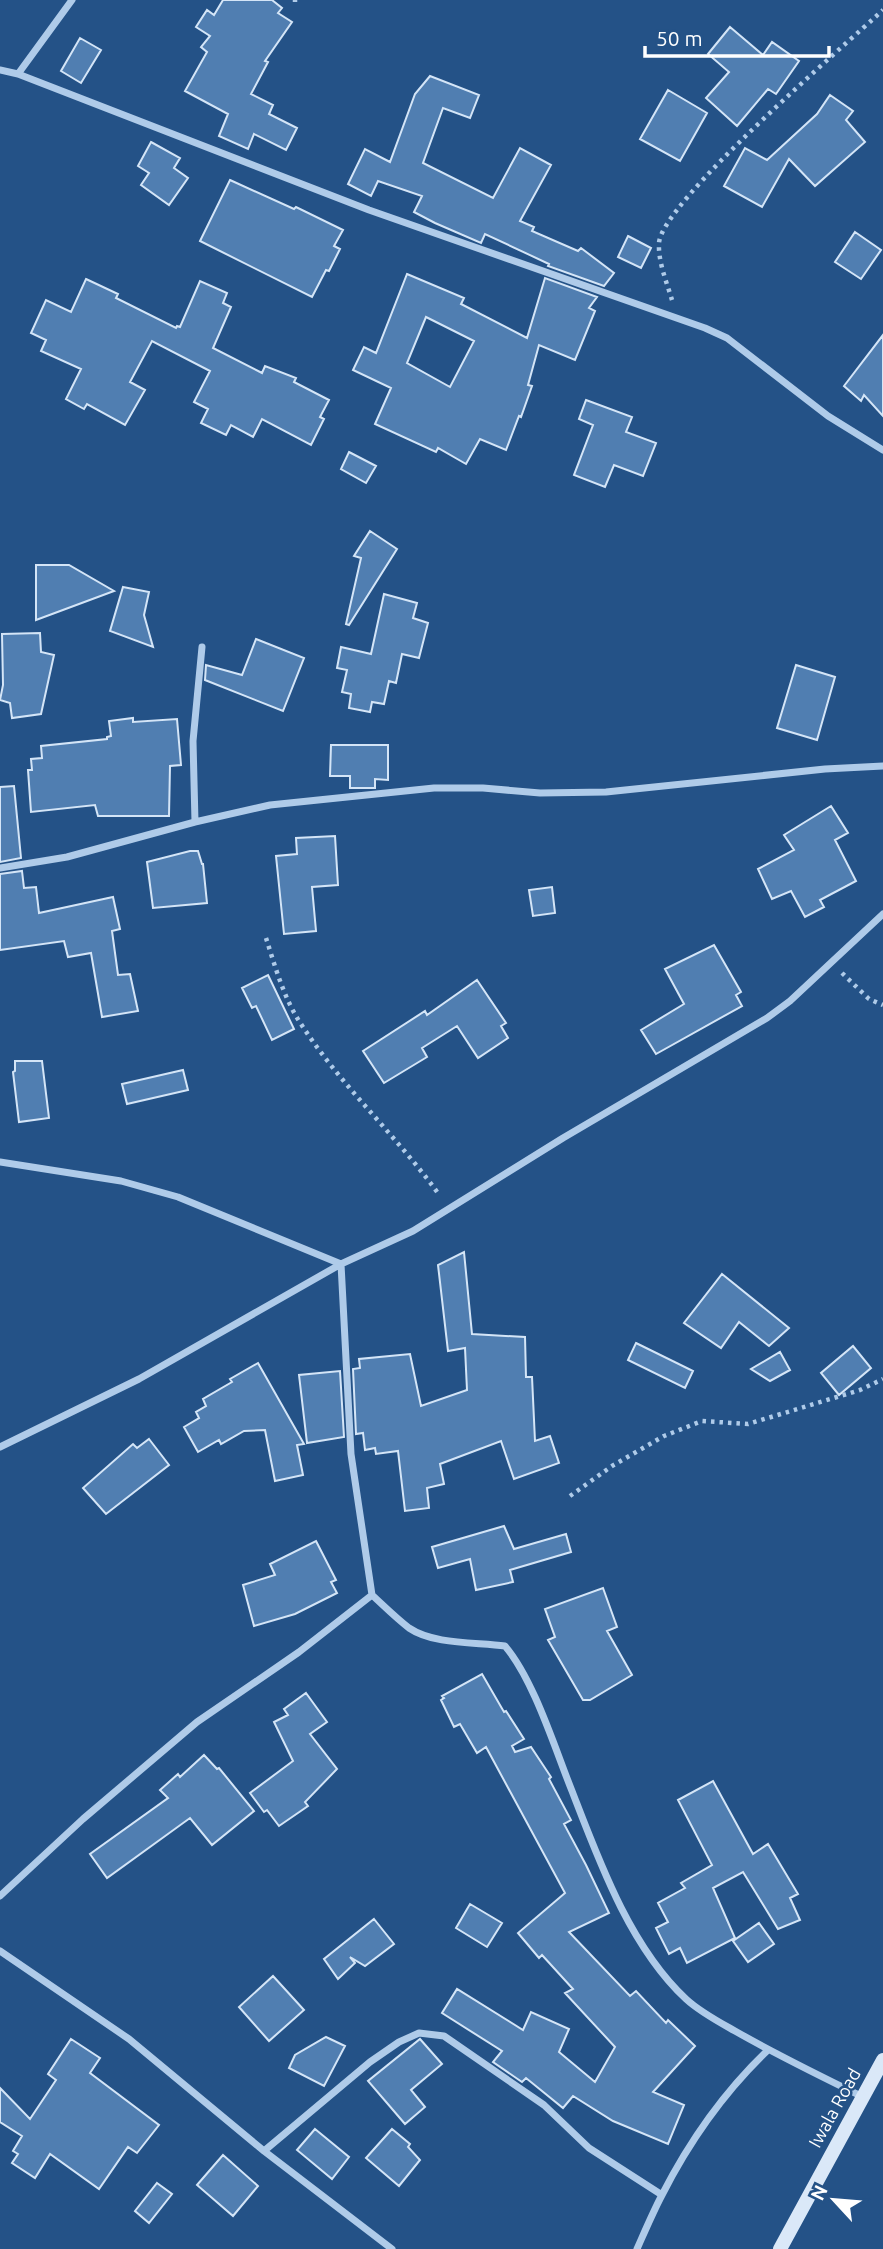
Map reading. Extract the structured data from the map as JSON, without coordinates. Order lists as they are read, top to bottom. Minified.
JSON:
{"streets":{"street":["Iwala Road"]},"scale_bar":"50 m","north":"top left"}
